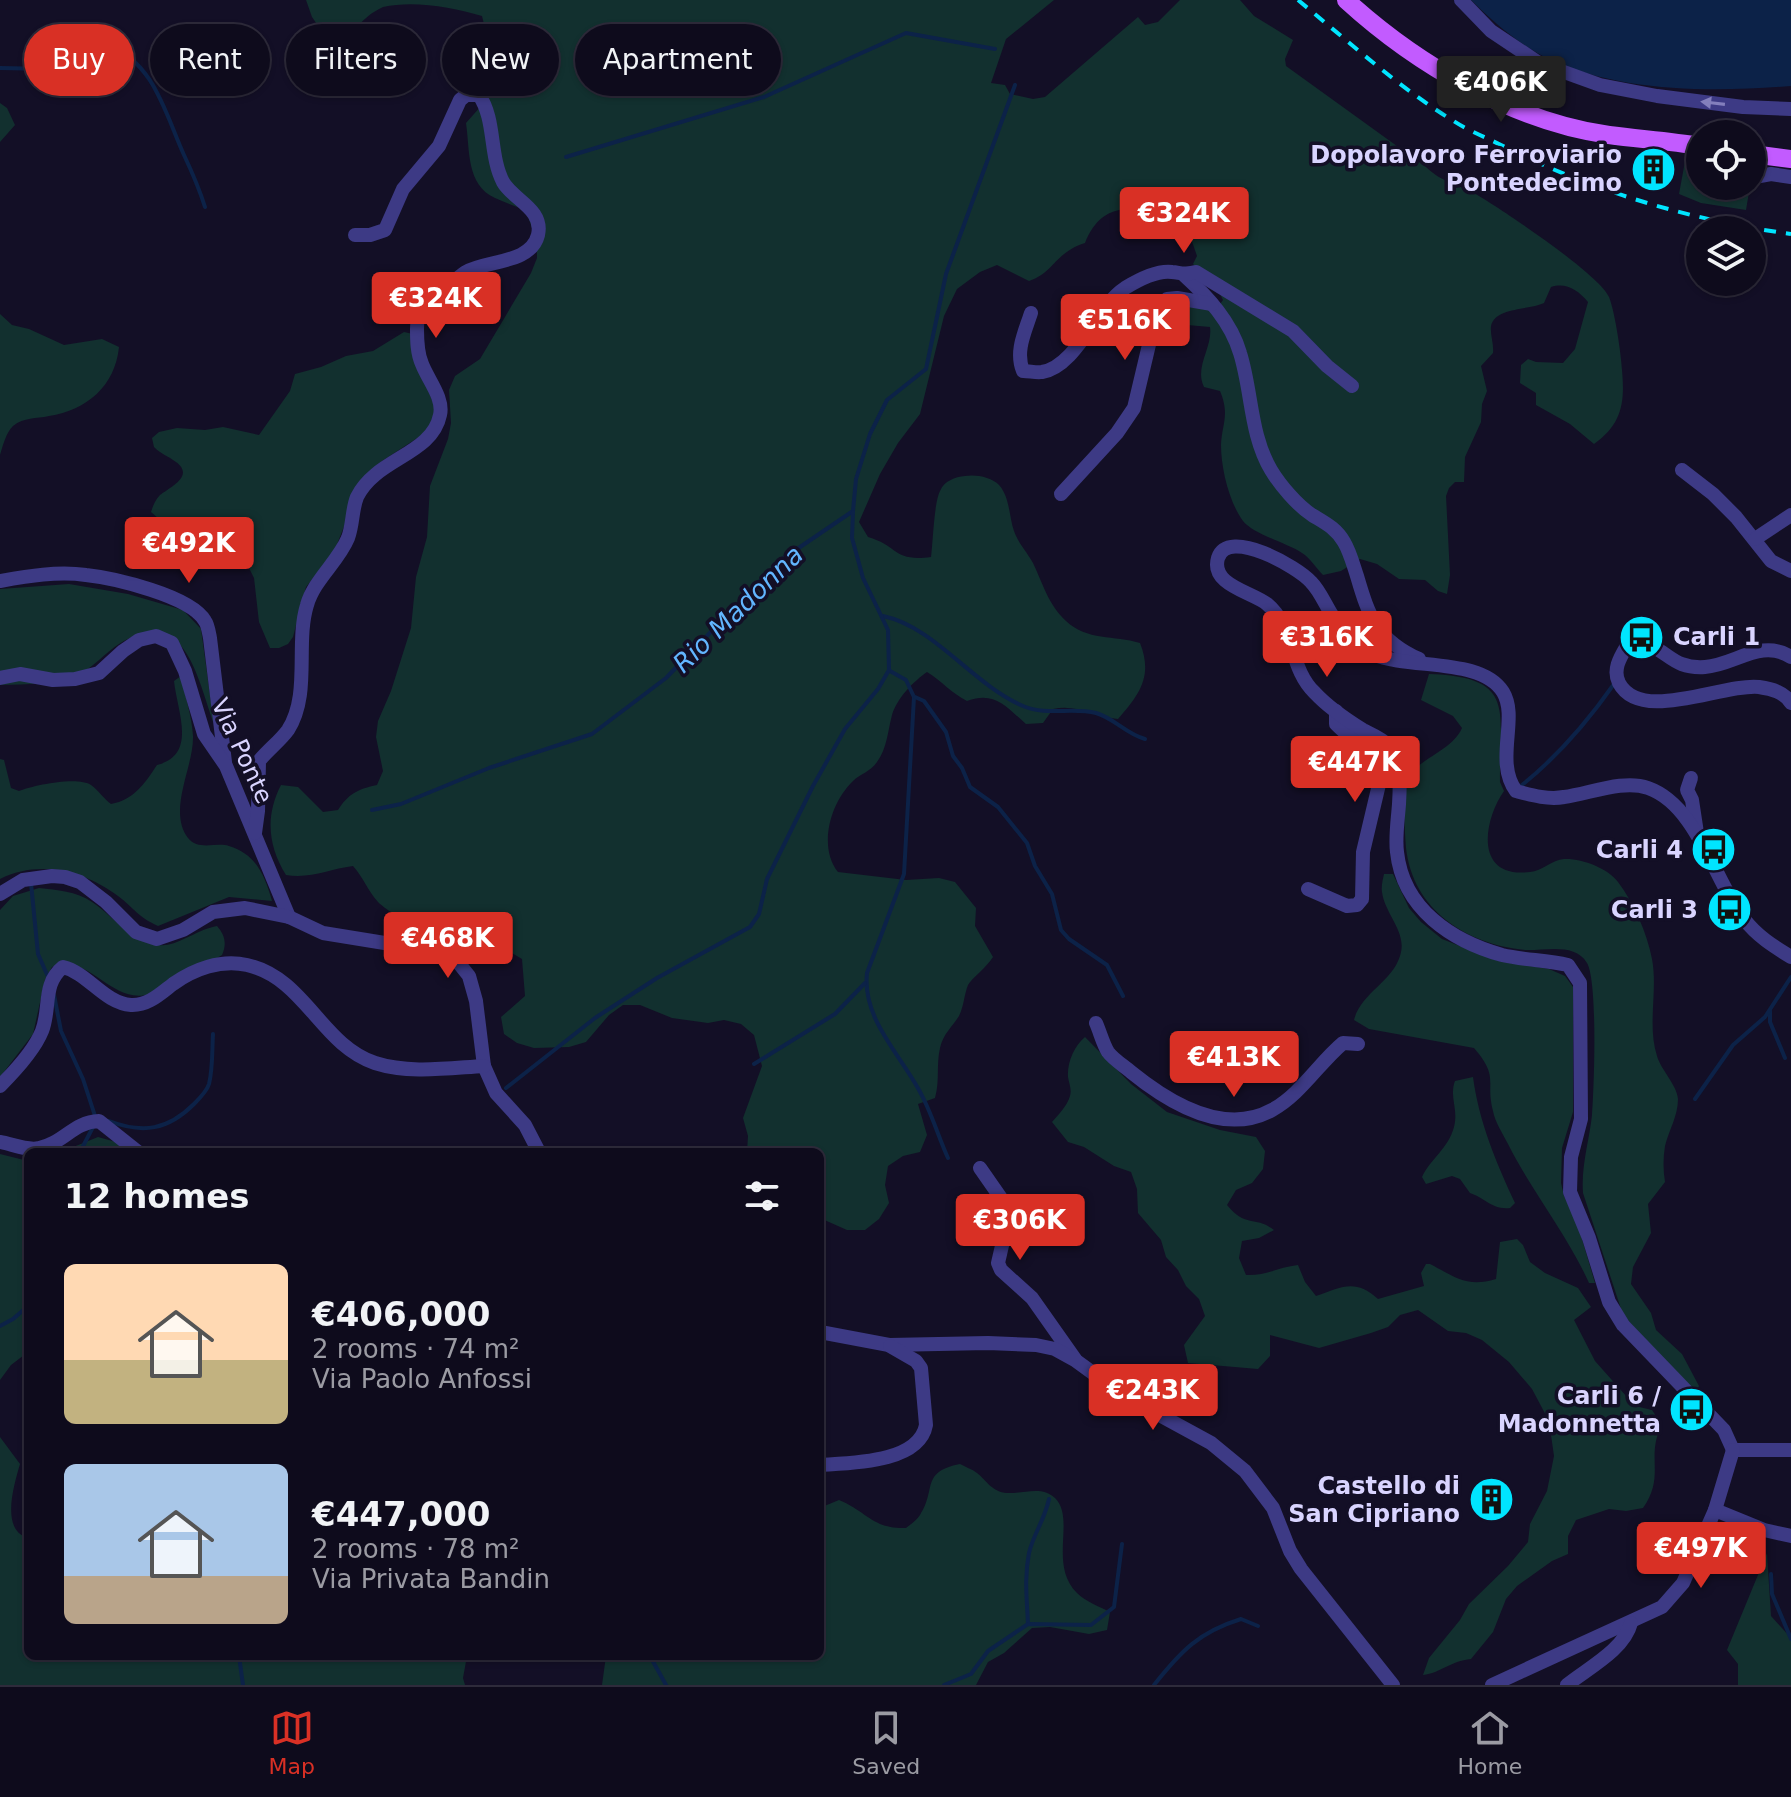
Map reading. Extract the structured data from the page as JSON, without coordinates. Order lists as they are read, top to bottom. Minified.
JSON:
{"streets":{"street":["Via Ponte"]},"water":["Rio Madonna"],"places":{"building":["Dopolavoro Ferroviario Pontedecimo","Castello di San Cipriano"],"bus stop":["Carli 1","Carli 4","Carli 3","Carli 6 / Madonnetta"]},"page":{"chip":["Buy","Rent","Filters","New","Apartment"],"price":["€406K","€324K","€324K","€516K","€492K","€316K","€447K","€468K","€413K","€306K","€243K","€497K"],"heading":"12 homes","list":[{"name":"€406,000","note":"2 rooms · 74 m² · Via Paolo Anfossi"},{"name":"€447,000","note":"2 rooms · 78 m² · Via Privata Bandin"}],"tabs":["Map","Saved","Home"]}}
